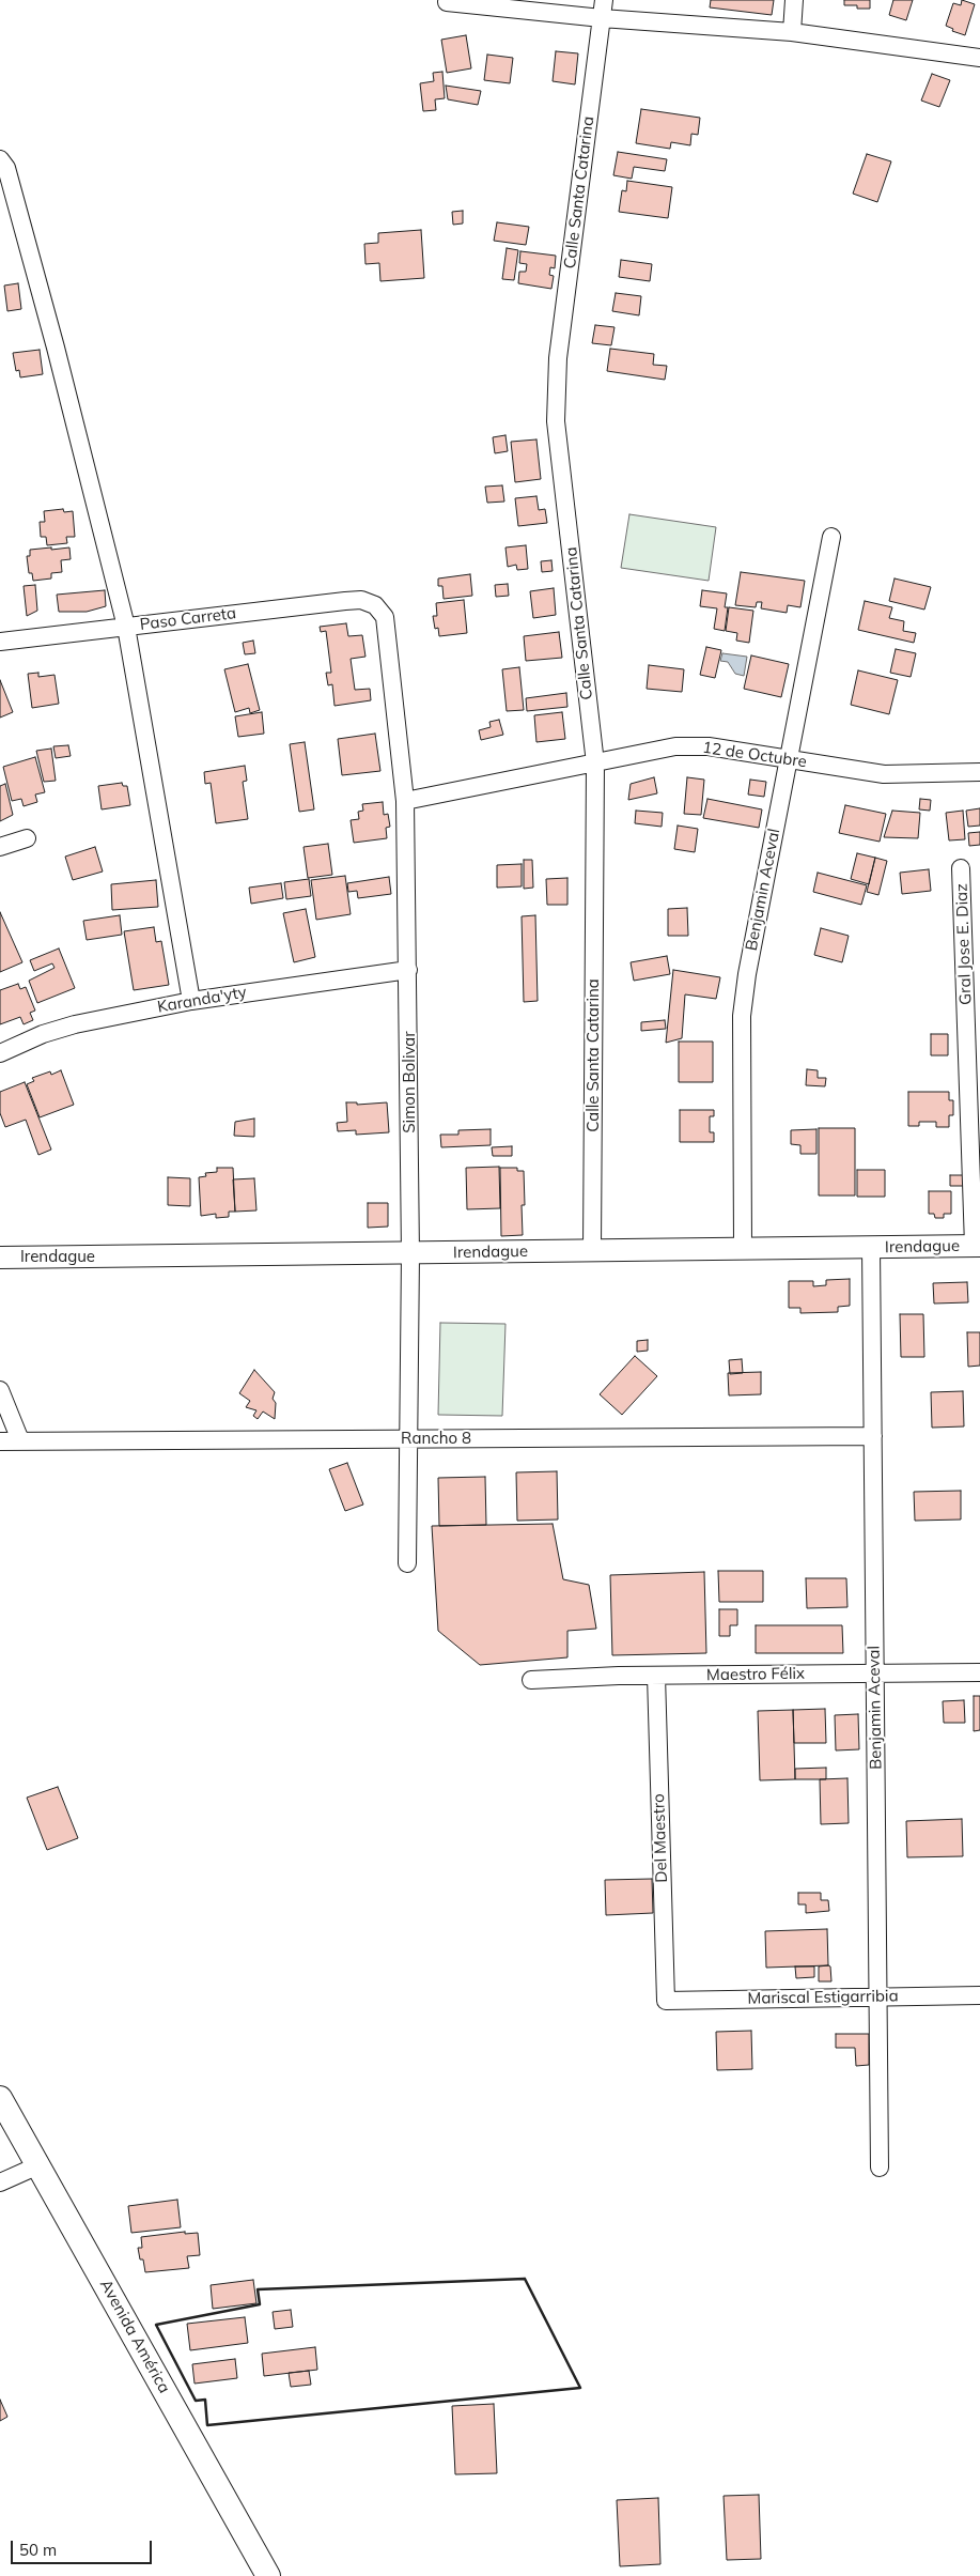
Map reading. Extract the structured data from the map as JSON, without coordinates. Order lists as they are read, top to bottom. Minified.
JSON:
{"streets":{"main road":["Avenida América"],"street":["Calle Santa Catarina","Paso Carreta","12 de Octubre","Benjamin Aceval","Gral Jose E. Diaz","Karanda'yty","Simon Bolivar","Irendague","Rancho 8","Maestro Félix","Del Maestro","Mariscal Estigarribia"]},"crossings":[["Calle Santa Catarina","12 de Octubre"],["Calle Santa Catarina","Irendague"],["Paso Carreta","Simon Bolivar"],["12 de Octubre","Benjamin Aceval"],["12 de Octubre","Simon Bolivar"],["Benjamin Aceval","Irendague"],["Benjamin Aceval","Rancho 8"],["Benjamin Aceval","Maestro Félix"],["Benjamin Aceval","Mariscal Estigarribia"],["Gral Jose E. Diaz","Irendague"],["Karanda'yty","Simon Bolivar"],["Simon Bolivar","Irendague"],["Simon Bolivar","Rancho 8"],["Maestro Félix","Del Maestro"],["Del Maestro","Mariscal Estigarribia"]],"scale_bar":"50 m"}
